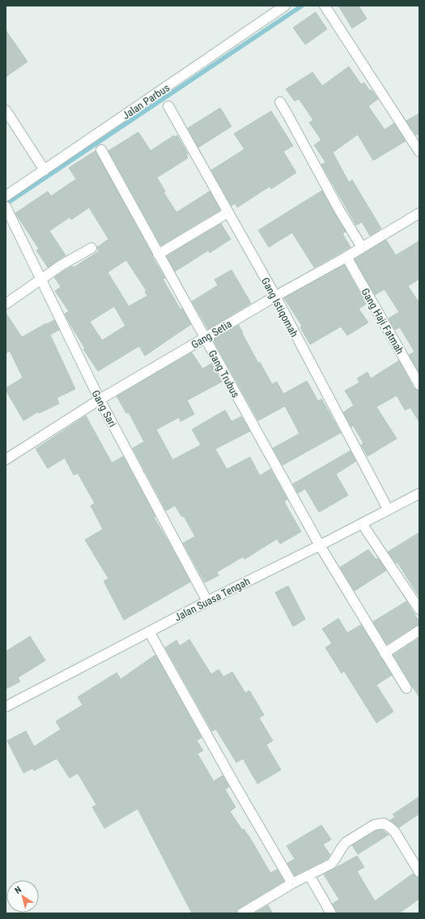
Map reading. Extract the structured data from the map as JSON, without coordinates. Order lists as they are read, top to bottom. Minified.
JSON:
{"streets":{"street":["Jalan Parbus","Gang Istiqomah","Gang Haji Fatmah","Gang Setia","Gang Trubus","Gang Sari","Jalan Suasa Tengah"]},"crossings":[["Gang Istiqomah","Gang Setia"],["Gang Istiqomah","Jalan Suasa Tengah"],["Gang Haji Fatmah","Gang Setia"],["Gang Setia","Gang Trubus"],["Gang Setia","Gang Sari"],["Gang Trubus","Jalan Suasa Tengah"],["Gang Sari","Jalan Suasa Tengah"]],"north":"top left"}
